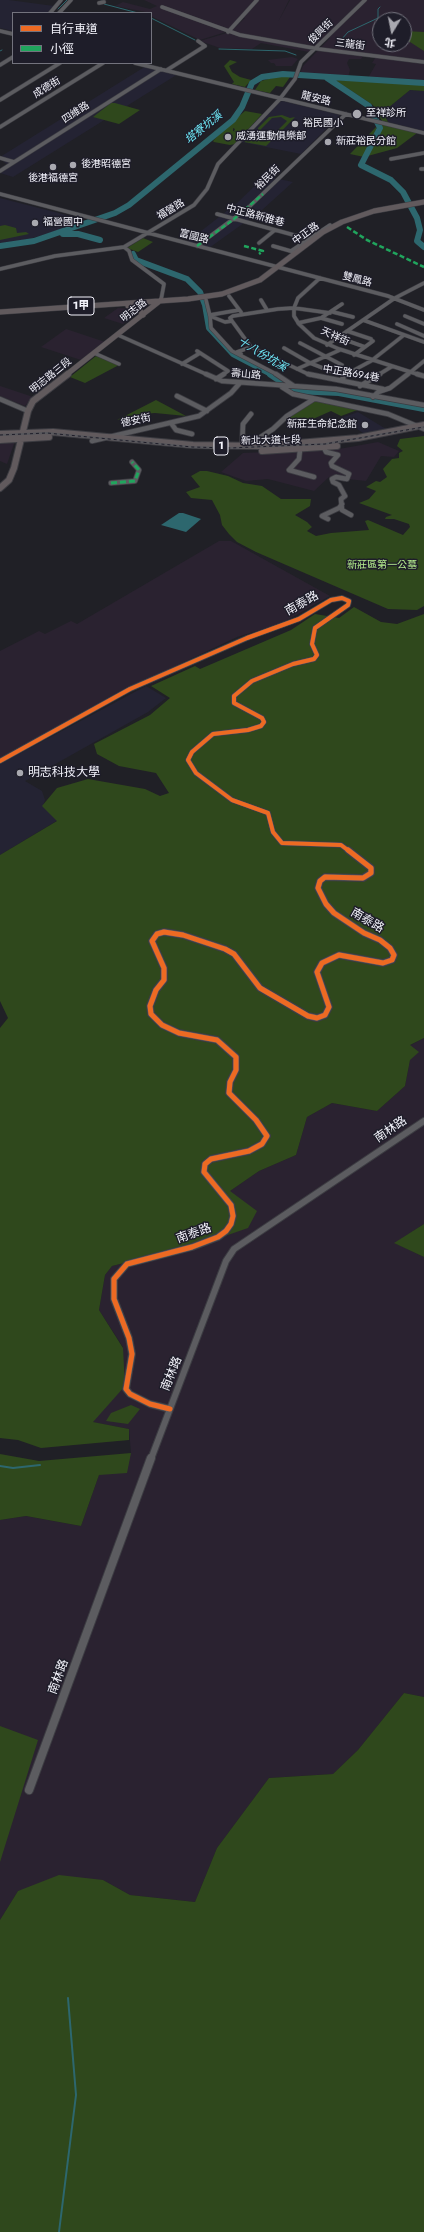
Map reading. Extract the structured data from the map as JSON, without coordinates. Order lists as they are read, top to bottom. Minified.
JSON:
{"streets":{"main road":["中正路","1甲","明志路","明志路三段","新北大道七段","1"],"street":["俊興街","三龍街","成德街","龍安路","四維路","裕民街","福營路","中正路新雅巷","富國路","雙鳳路","天祥街","中正路694巷","壽山路","德安街","南泰路","南林路"]},"crossings":[["俊興街","三龍街"],["俊興街","福營路"],["龍安路","裕民街"],["龍安路","福營路"],["裕民街","中正路新雅巷"],["裕民街","富國路"],["福營路","富國路"],["中正路新雅巷","中正路"],["中正路","富國路"],["中正路","雙鳳路"],["中正路","1甲"],["富國路","雙鳳路"],["1甲","明志路"],["明志路","壽山路"],["明志路","明志路三段"],["壽山路","明志路三段"],["壽山路","德安街"],["壽山路","新北大道七段"],["明志路三段","新北大道七段"],["明志路三段","1"],["德安街","新北大道七段"],["新北大道七段","1"],["南泰路","南林路"]],"water":["塔寮坑溪","十八份坑溪"],"parks":["新莊區第一公墓"],"places":["至祥診所","裕民國小","威湧運動俱樂部","新莊裕民分館","後港昭德宮","後港福德宮","福營國中","新莊生命紀念館","明志科技大學"],"legend":["自行車道","小徑"],"north":"bottom"}
